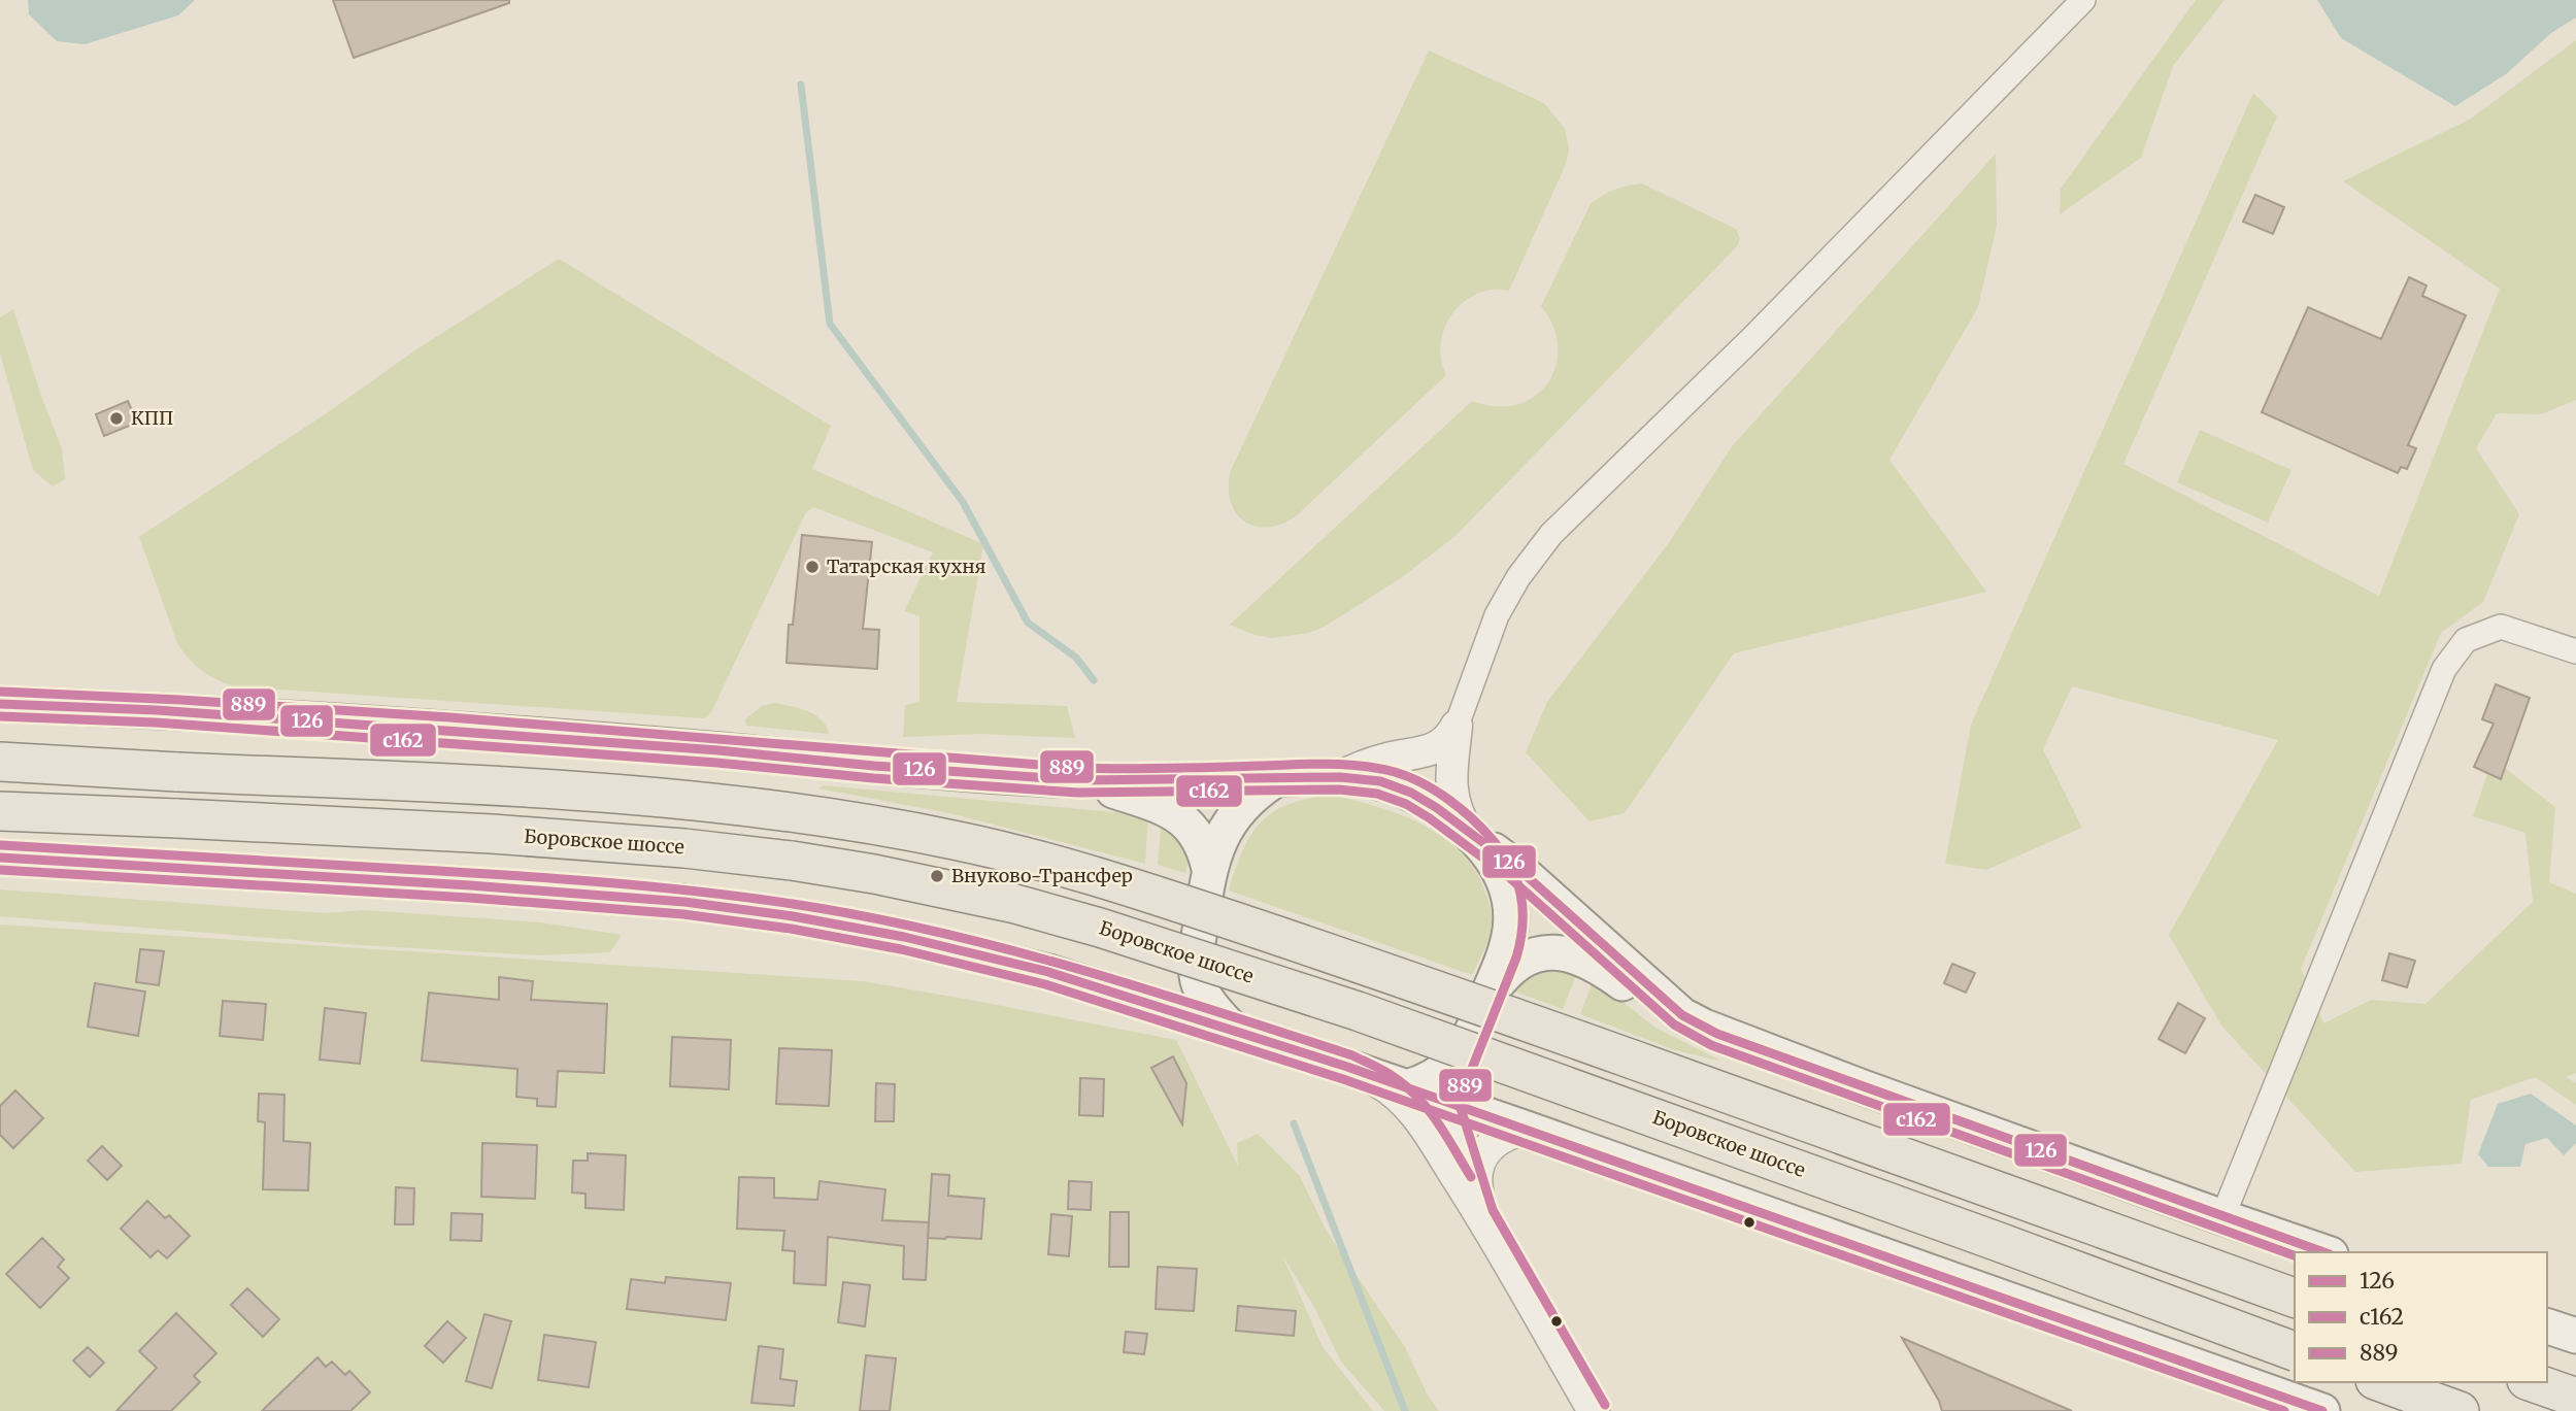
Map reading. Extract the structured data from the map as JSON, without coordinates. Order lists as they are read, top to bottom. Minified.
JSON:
{"streets":{"main road":["Боровское шоссе"]},"places":["КПП","Татарская кухня","Внуково-Трансфер"],"lines":["transit line 889","transit line 126","transit line с162"],"legend":["126","с162","889"]}
